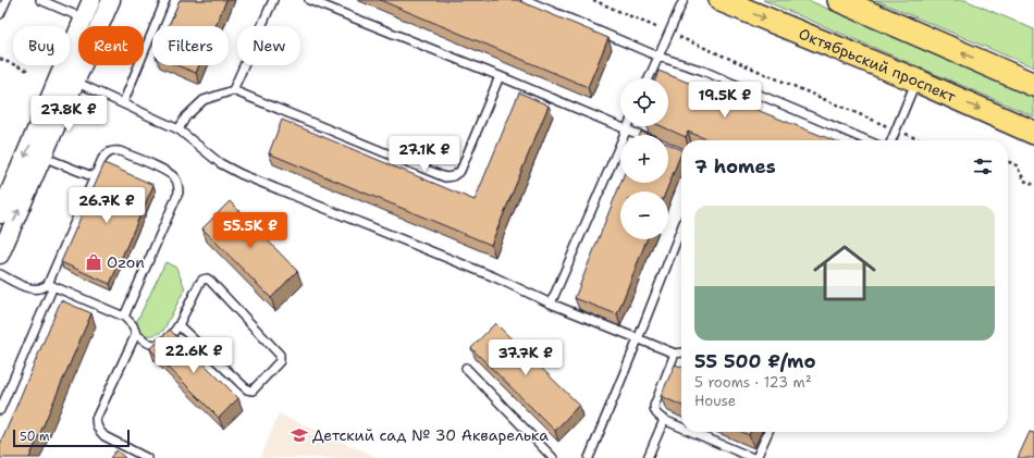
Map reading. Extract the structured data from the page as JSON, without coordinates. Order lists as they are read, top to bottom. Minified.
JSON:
{"streets":{"main road":["Октябрьский проспект"]},"places":{"shop":["Ozon"],"school or university":["Детский сад № 30 Акварелька"]},"scale_bar":"50 m","page":{"chip":["Buy","Rent","Filters","New"],"map_buttons":["+","−"],"price":["19.5K ₽","27.8K ₽","27.1K ₽","26.7K ₽","55.5K ₽","22.6K ₽","37.7K ₽"],"heading":"7 homes","list":[{"name":"55 500 ₽/mo","note":"5 rooms · 123 m² · House"}],"scale":"50 m"}}
